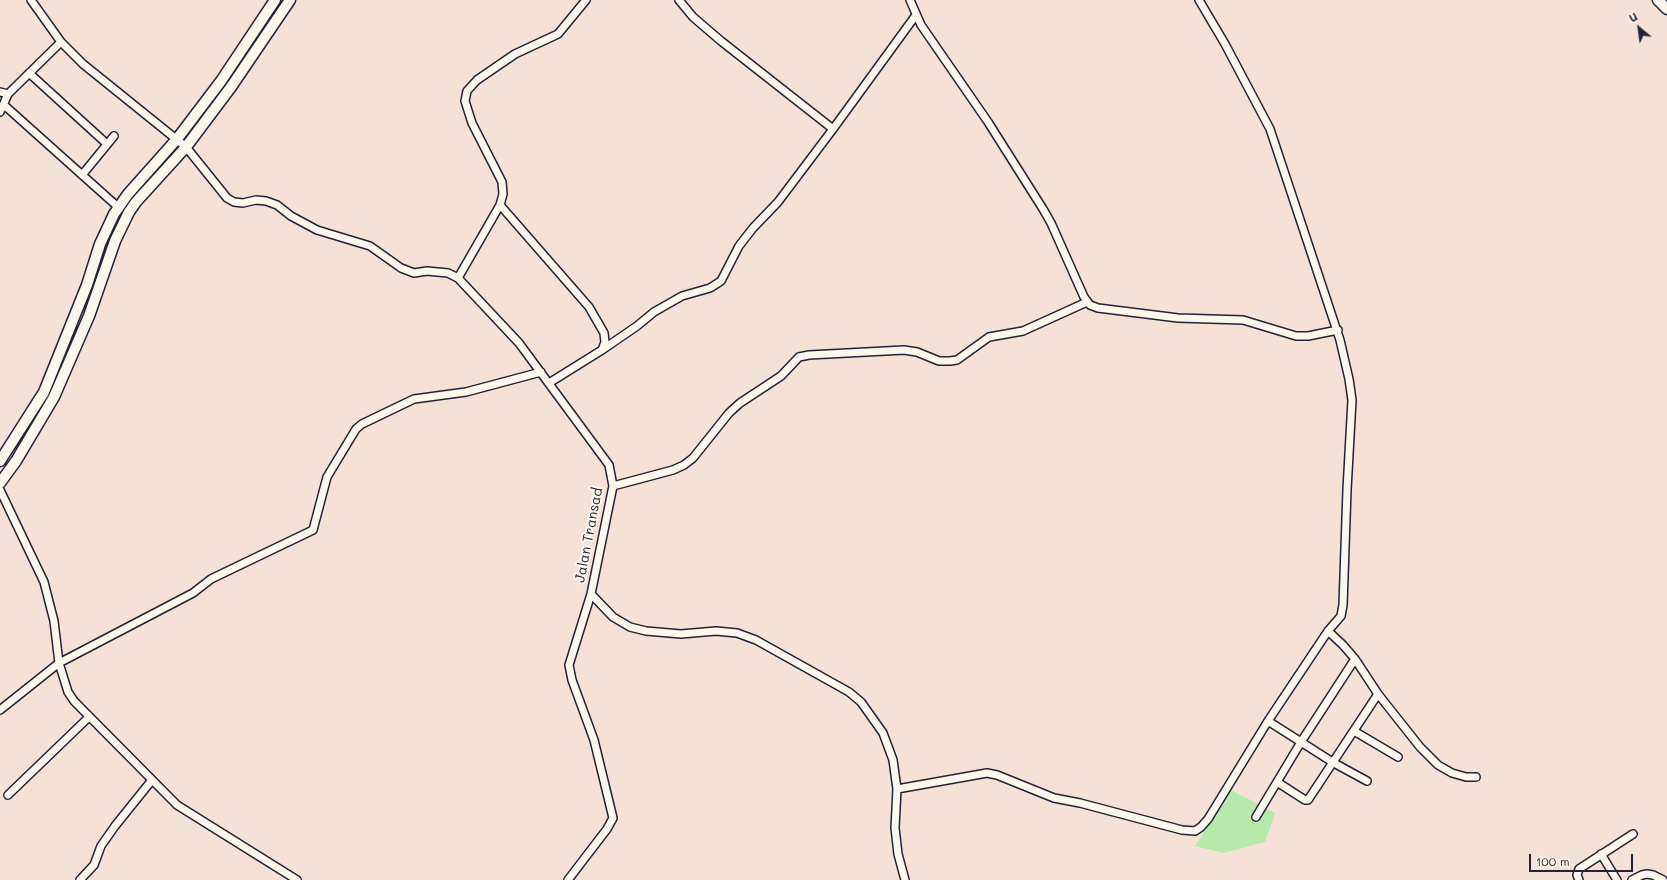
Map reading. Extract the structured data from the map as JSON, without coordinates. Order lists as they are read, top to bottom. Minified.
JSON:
{"streets":{"street":["Jalan Transad"]},"scale_bar":"100 m","north":"top left"}
